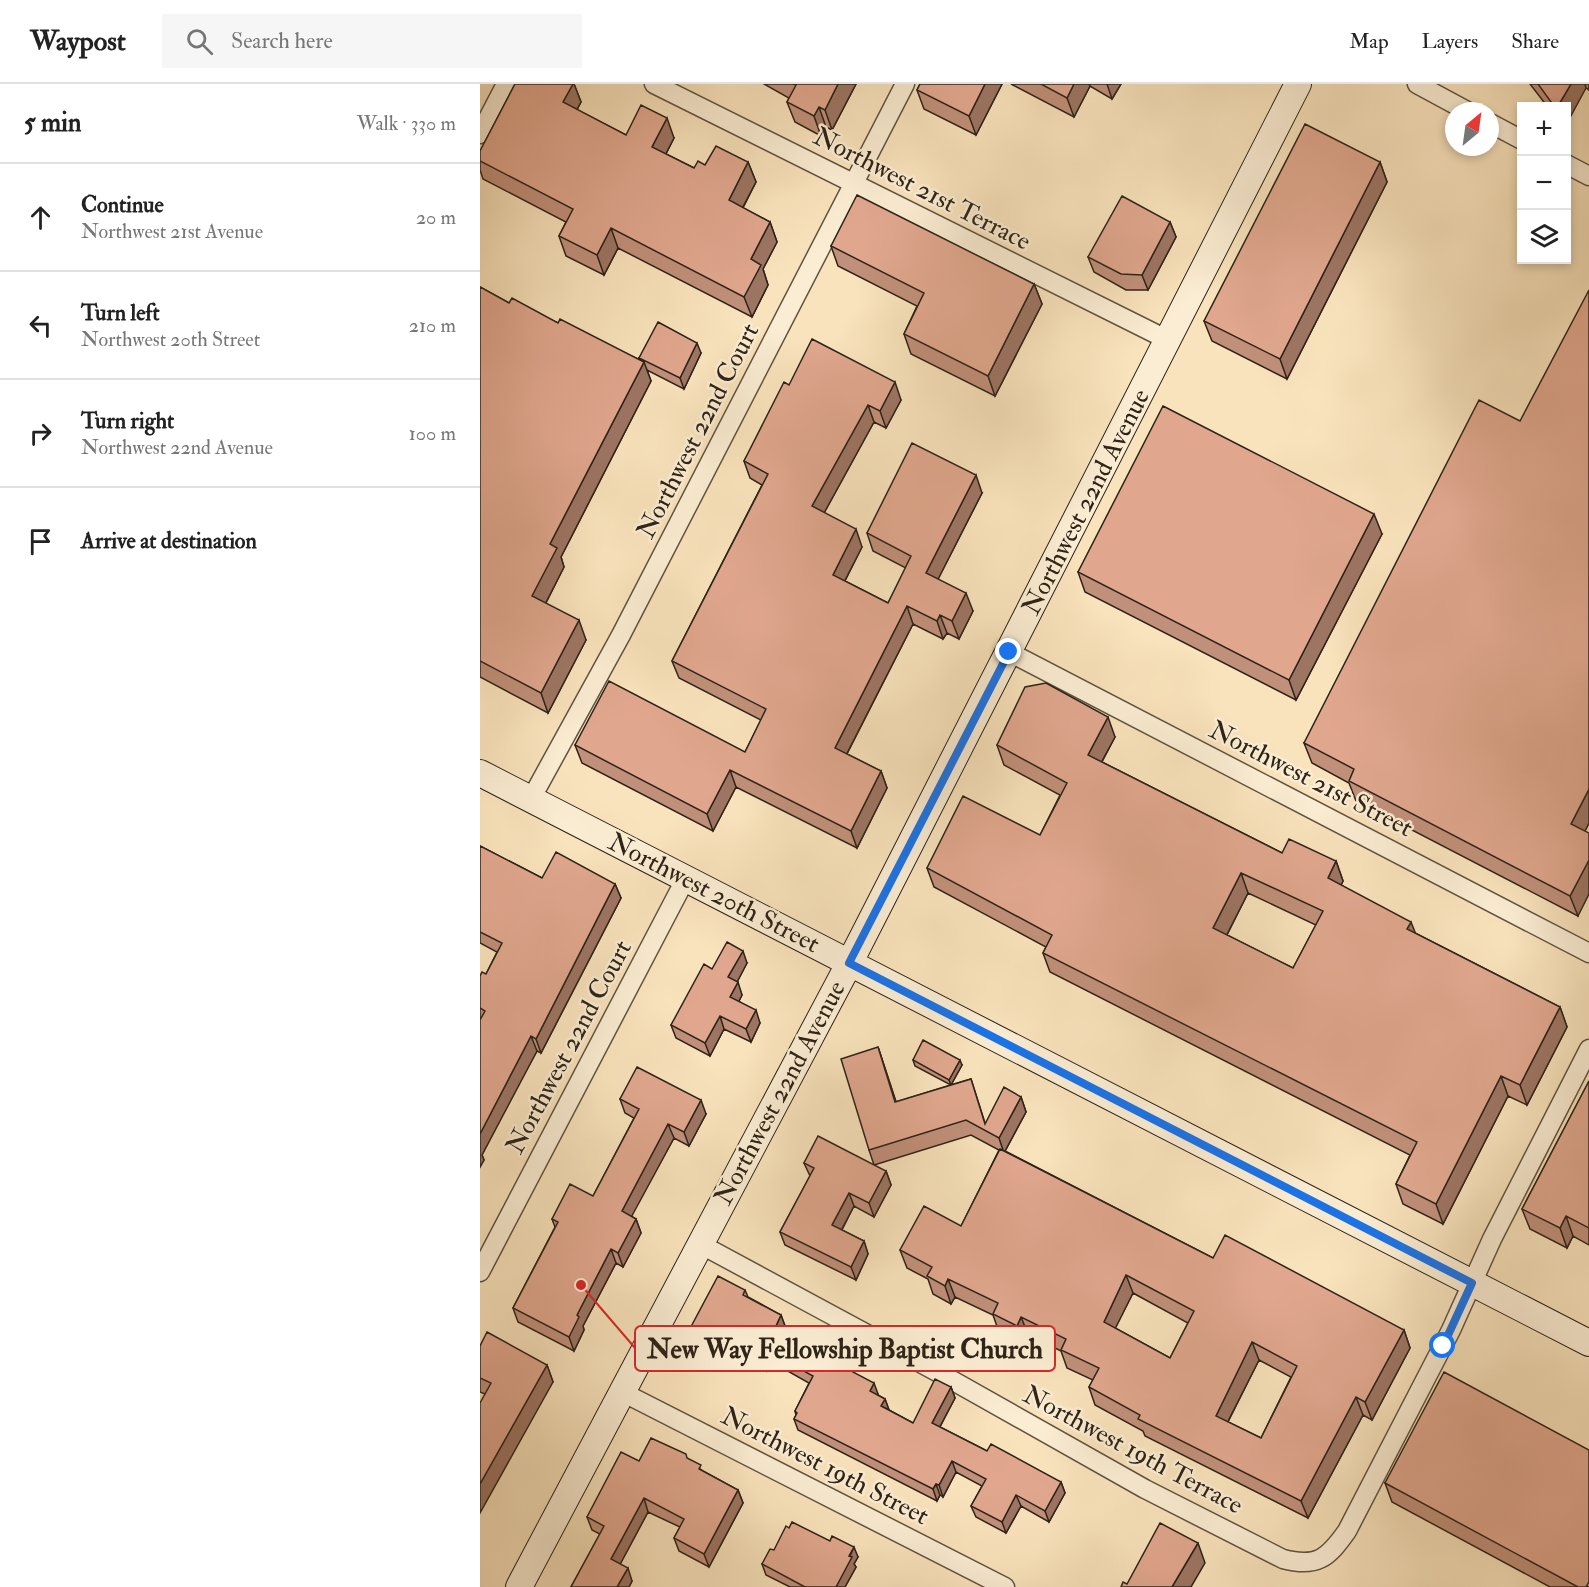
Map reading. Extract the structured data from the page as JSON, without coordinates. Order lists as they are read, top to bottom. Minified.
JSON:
{"streets":{"main road":["Northwest 22nd Avenue","Northwest 20th Street"],"street":["Northwest 21st Terrace","Northwest 22nd Court","Northwest 21st Street","Northwest 19th Terrace","Northwest 19th Street"]},"crossings":[["Northwest 21st Terrace","Northwest 22nd Court"],["Northwest 21st Terrace","Northwest 22nd Avenue"],["Northwest 22nd Court","Northwest 20th Street"],["Northwest 22nd Avenue","Northwest 21st Street"],["Northwest 22nd Avenue","Northwest 20th Street"],["Northwest 22nd Avenue","Northwest 19th Terrace"],["Northwest 22nd Avenue","Northwest 19th Street"],["Northwest 20th Street","Northwest 19th Terrace"]],"places":["New Way Fellowship Baptist Church"],"north":"top right","page":{"header":"Waypost","search":"Search here","nav":["Map","Layers","Share"],"heading":["5 min","Walk · 330 m"],"map_buttons":["+","−"],"list":[["Continue","Northwest 21st Avenue","20 m"],["Turn left","Northwest 20th Street","210 m"],["Turn right","Northwest 22nd Avenue","100 m"],"Arrive at destination"]}}
